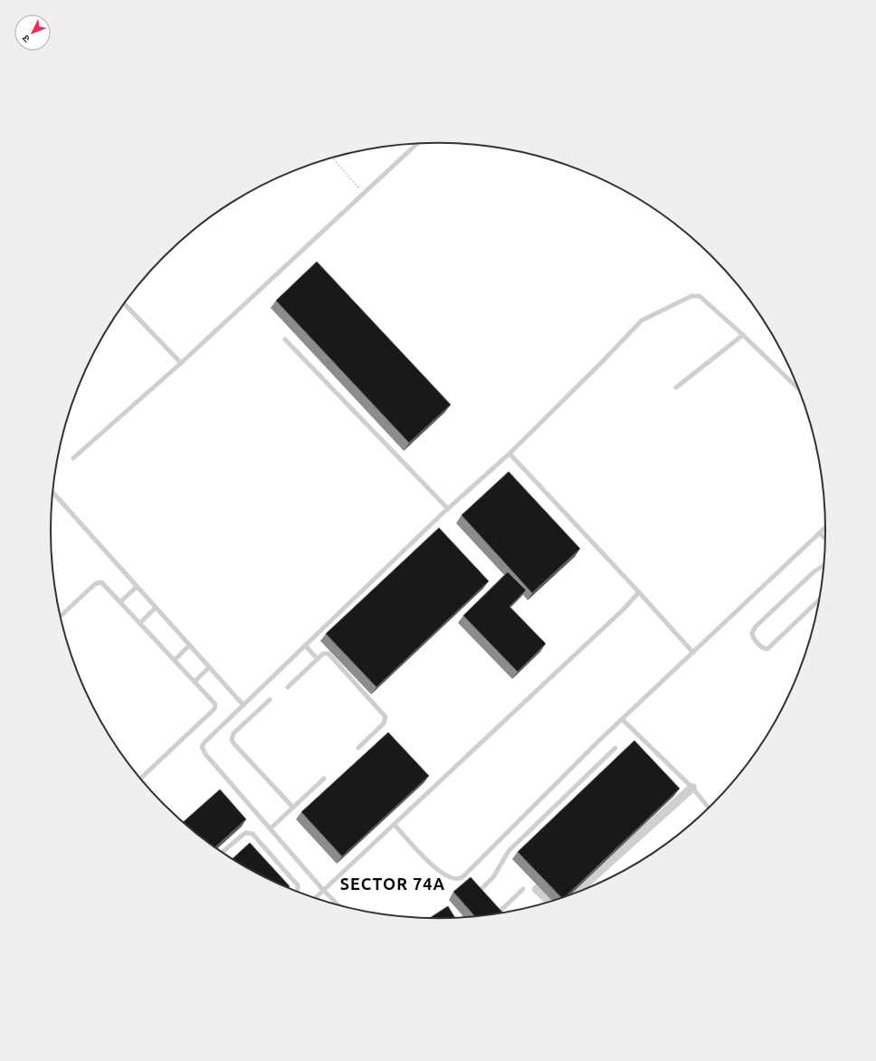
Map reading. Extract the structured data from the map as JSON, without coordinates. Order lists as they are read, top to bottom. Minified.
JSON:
{"districts":["SECTOR 74A"],"north":"bottom left"}
